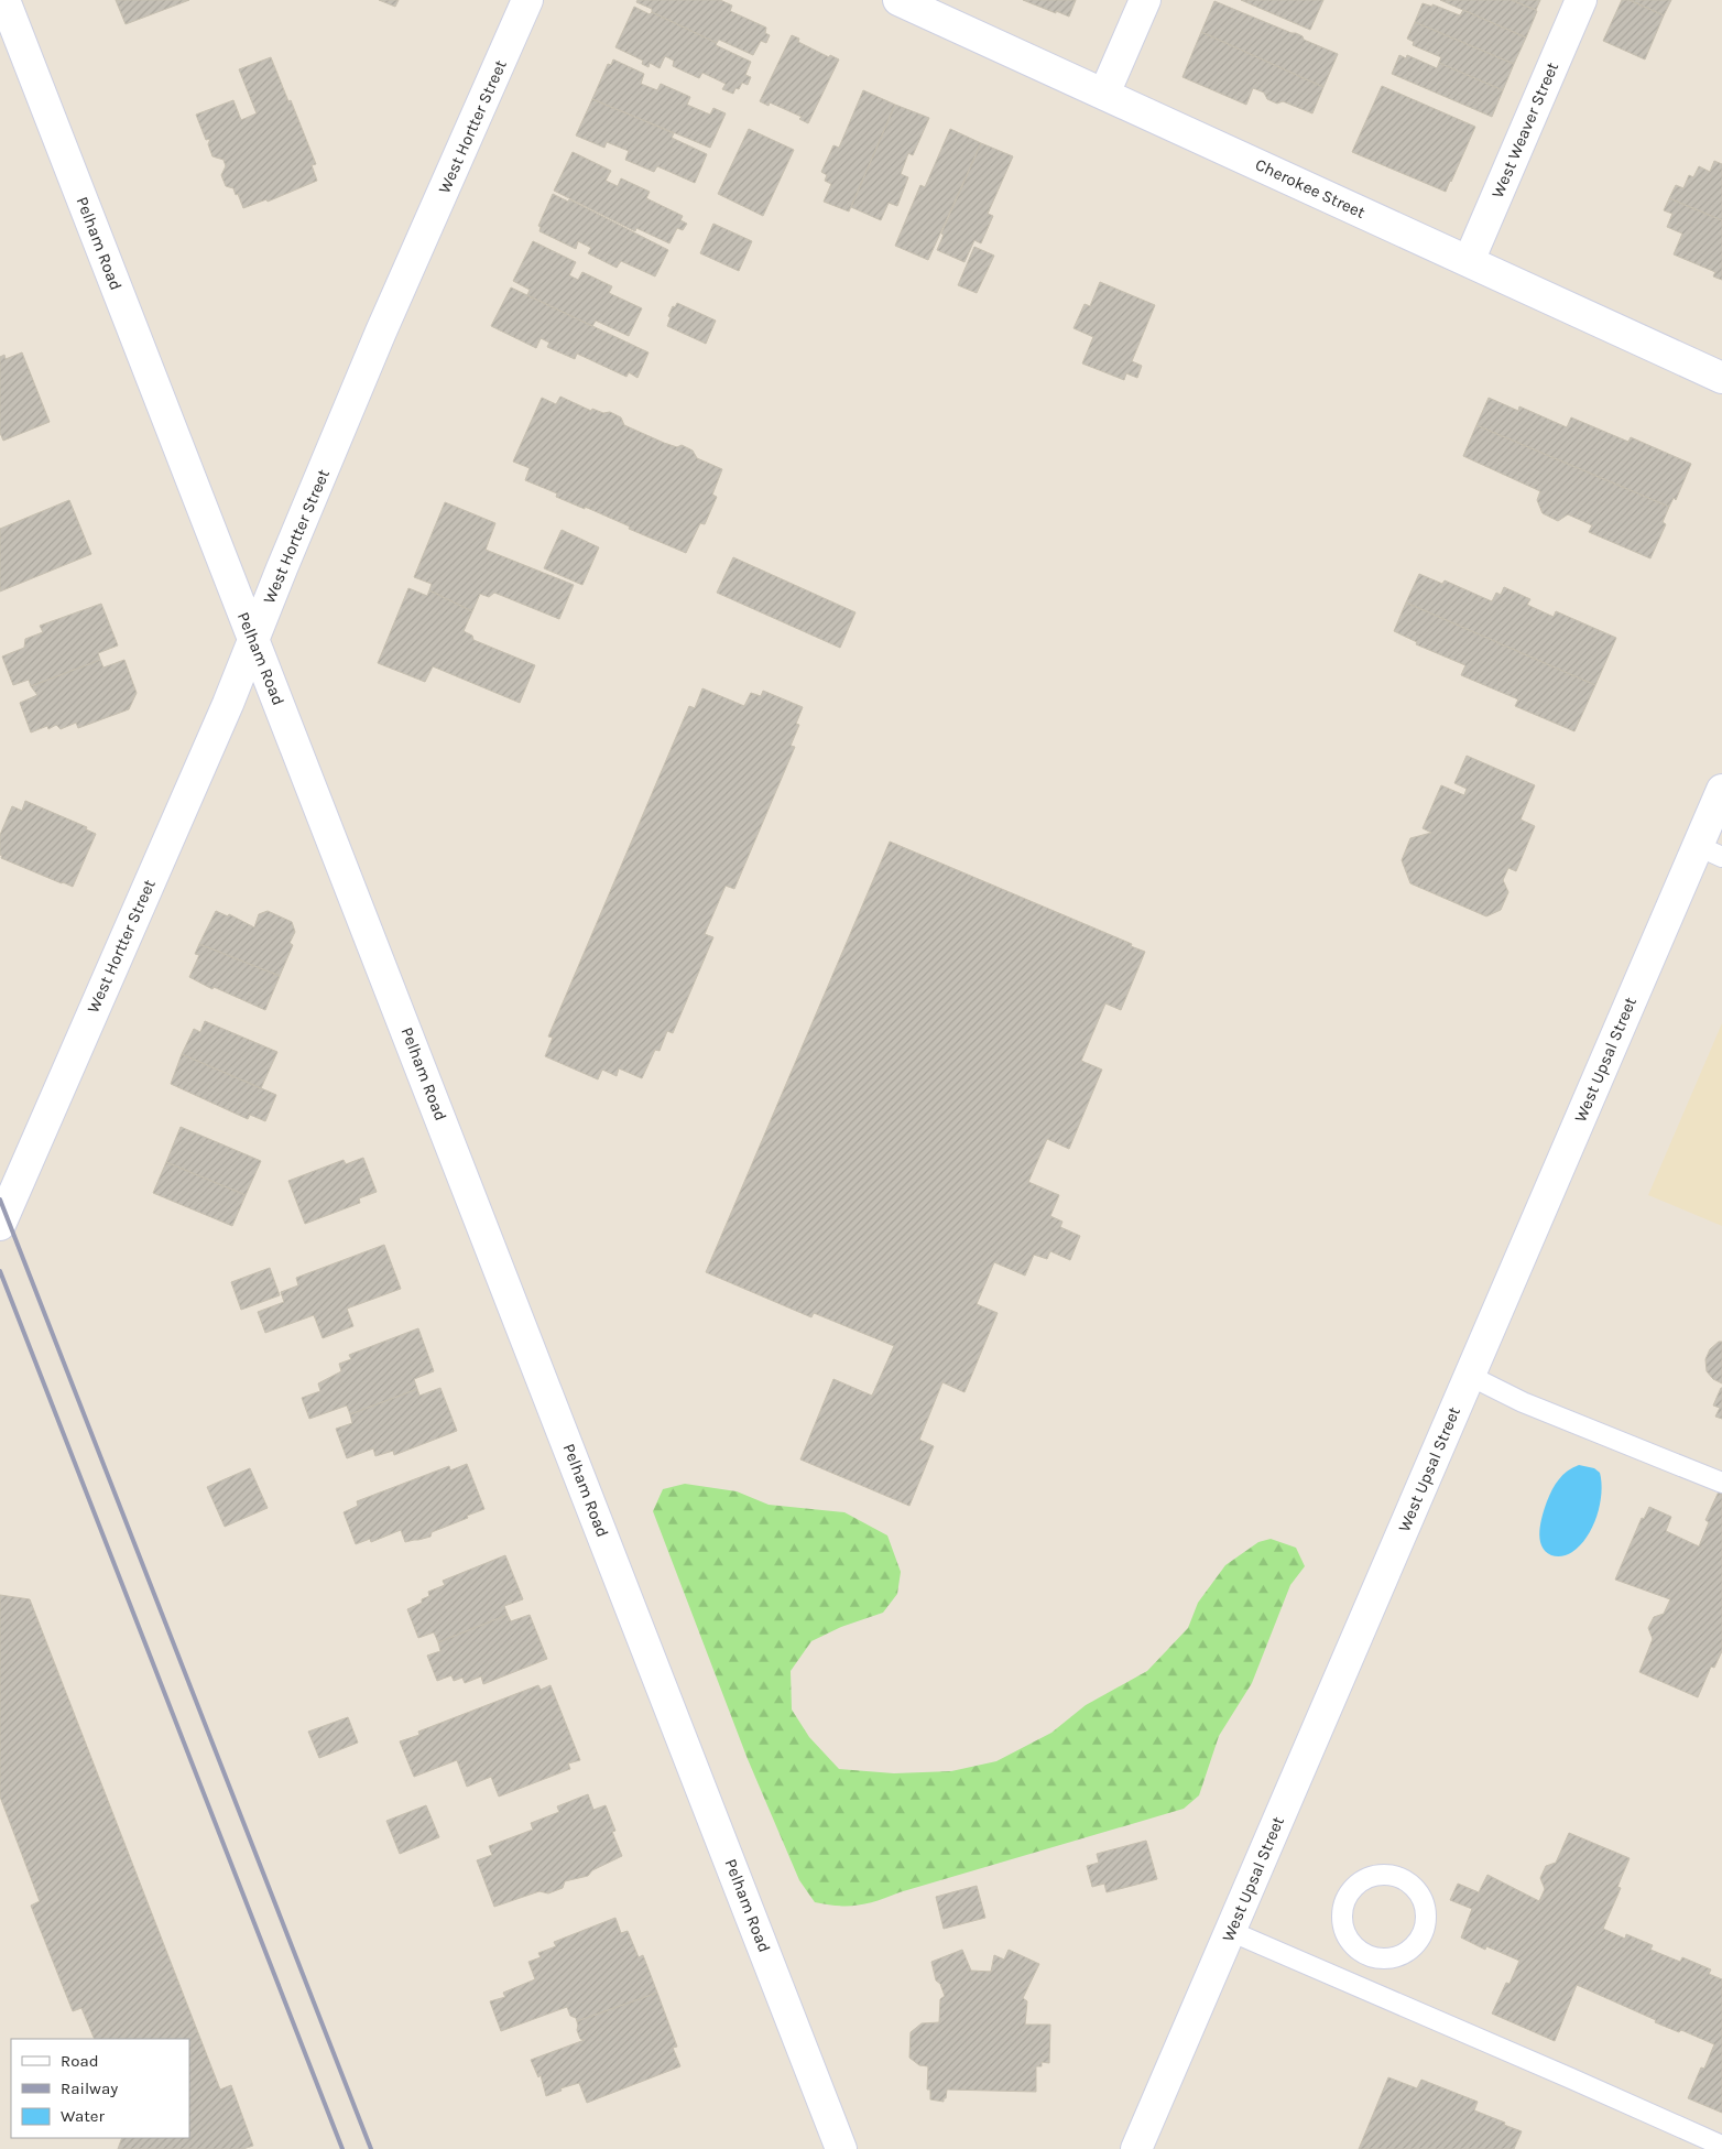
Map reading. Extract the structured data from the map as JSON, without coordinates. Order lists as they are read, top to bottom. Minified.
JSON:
{"streets":{"street":["West Hortter Street","West Weaver Street","Cherokee Street","Pelham Road","West Upsal Street"]},"crossings":[["West Hortter Street","Pelham Road"],["West Weaver Street","Cherokee Street"]],"legend":["Road","Railway","Water"]}
